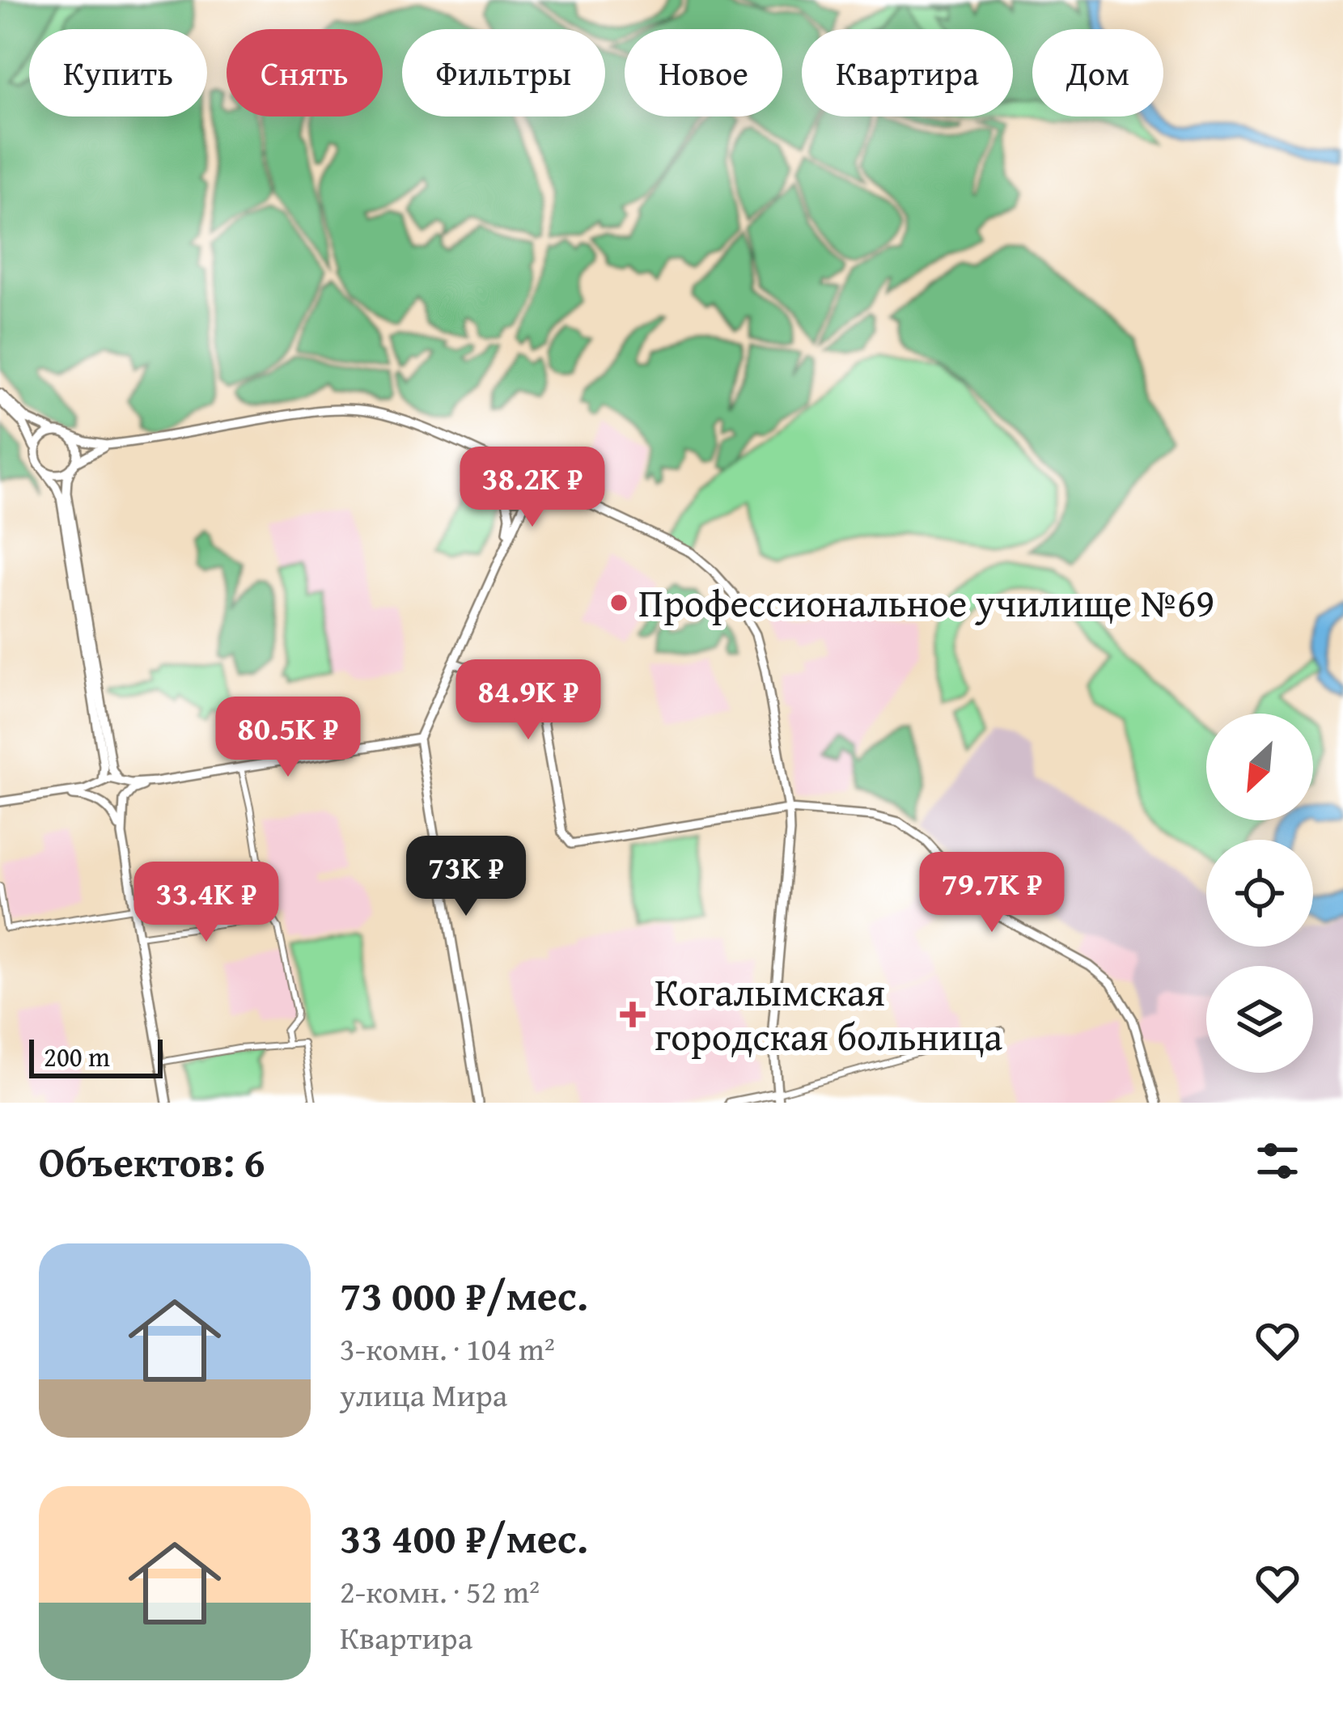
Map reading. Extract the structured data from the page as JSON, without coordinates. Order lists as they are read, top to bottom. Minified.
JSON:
{"places":{"other":["Профессиональное училище №69"],"health":["Когалымская городская больница"]},"scale_bar":"200 m","north":"bottom left","page":{"chip":["Купить","Снять","Фильтры","Новое","Квартира","Дом"],"price":["38.2K ₽","84.9K ₽","80.5K ₽","73K ₽","79.7K ₽","33.4K ₽"],"scale":"200 m","heading":"Объектов: 6","list":[{"name":"73 000 ₽/мес.","note":"3-комн. · 104 m² · улица Мира"},{"name":"33 400 ₽/мес.","note":"2-комн. · 52 m² · Квартира"}]}}
